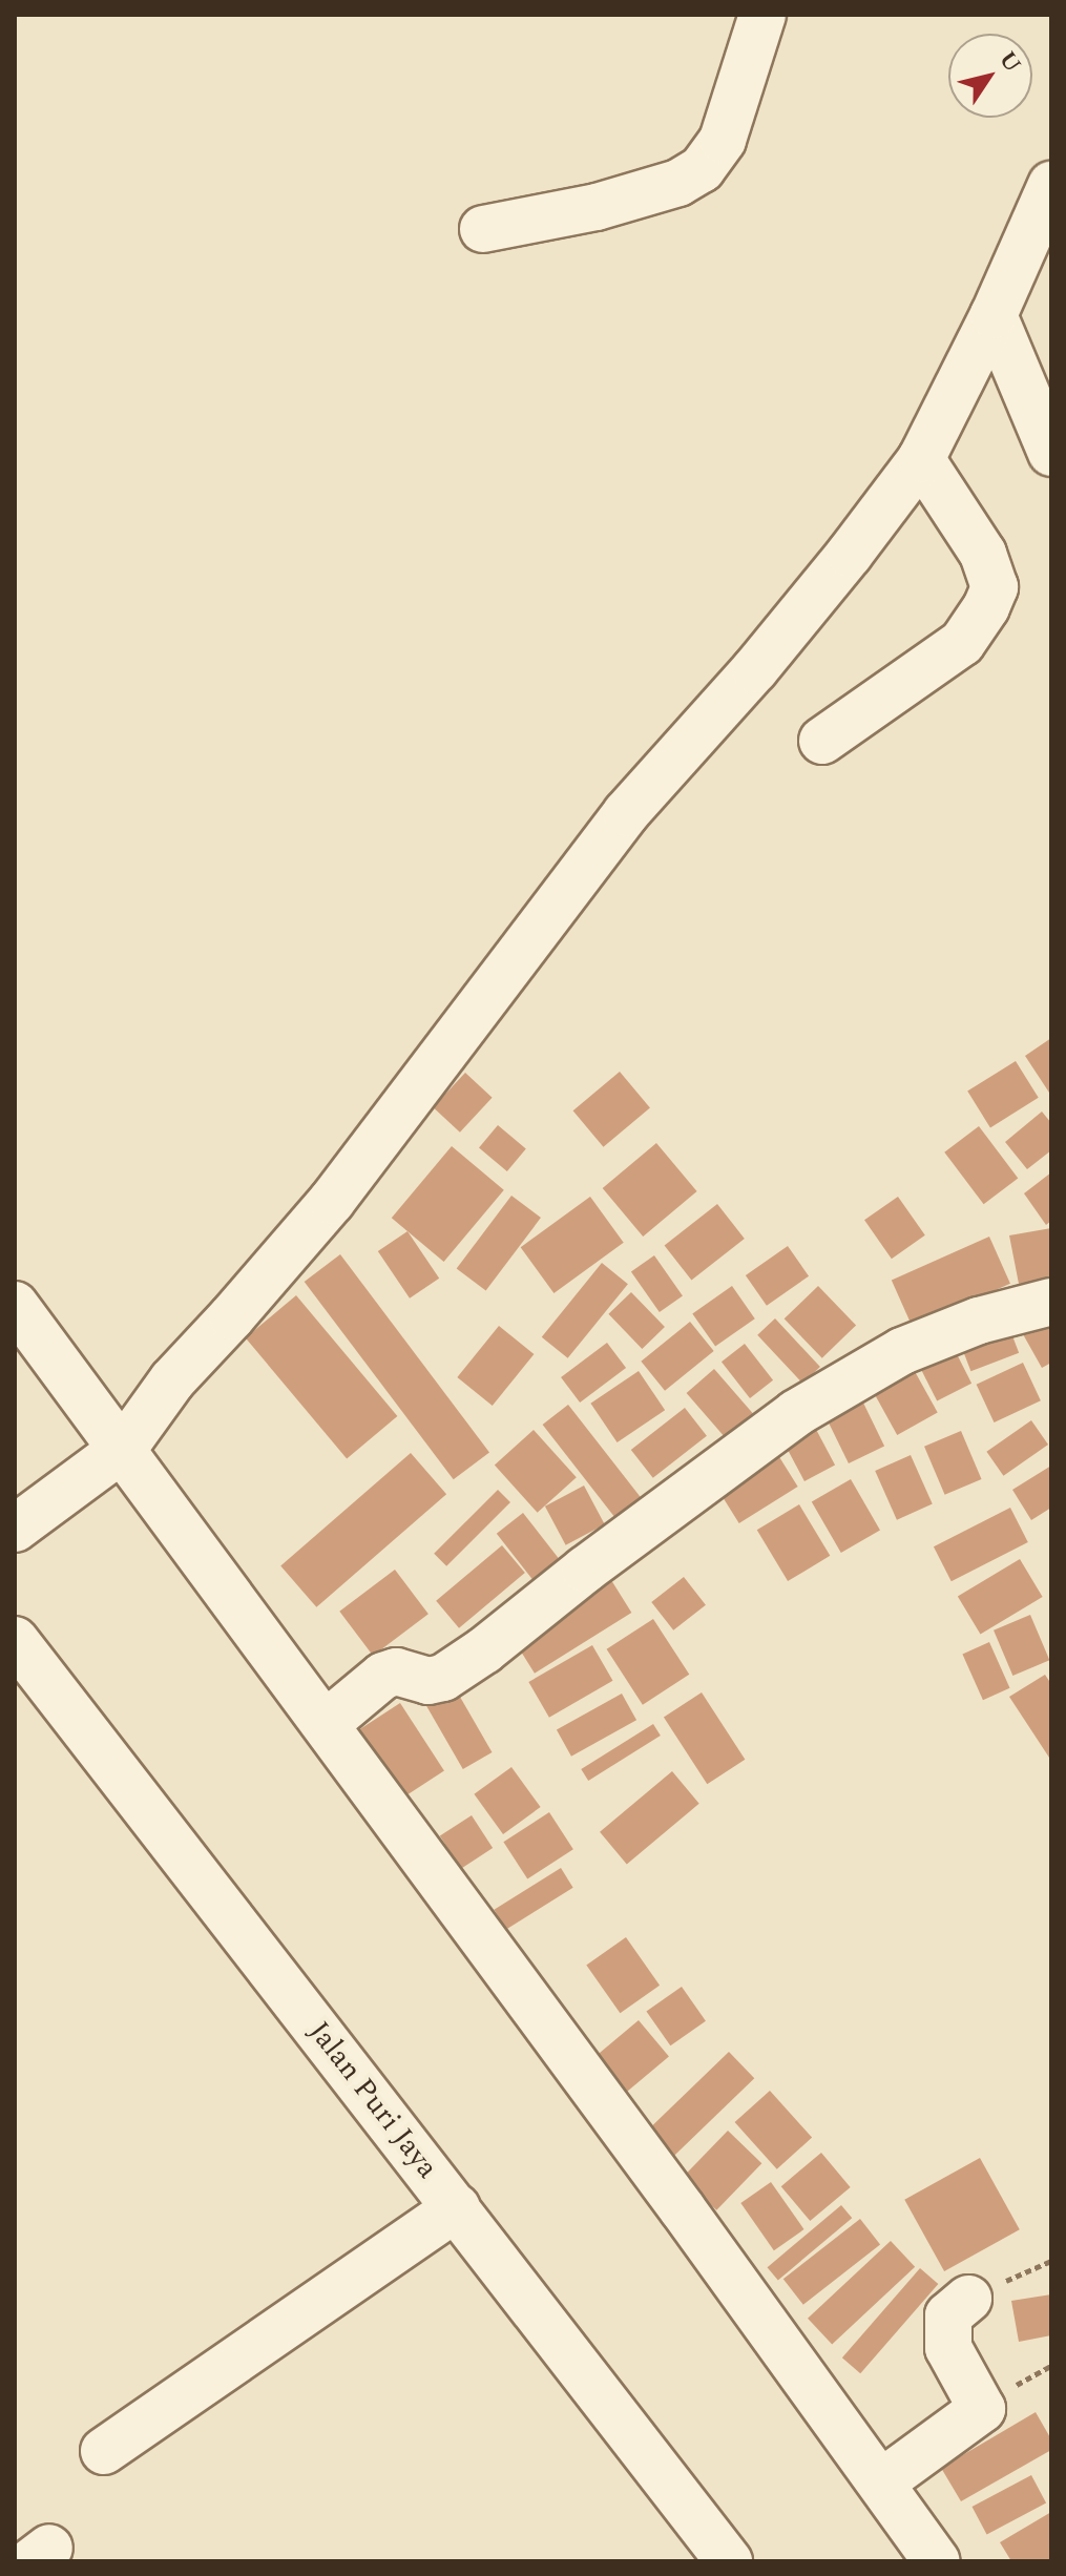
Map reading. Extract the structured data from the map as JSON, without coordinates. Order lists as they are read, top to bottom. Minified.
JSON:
{"streets":{"street":["Jalan Puri Jaya"]},"north":"top right"}
